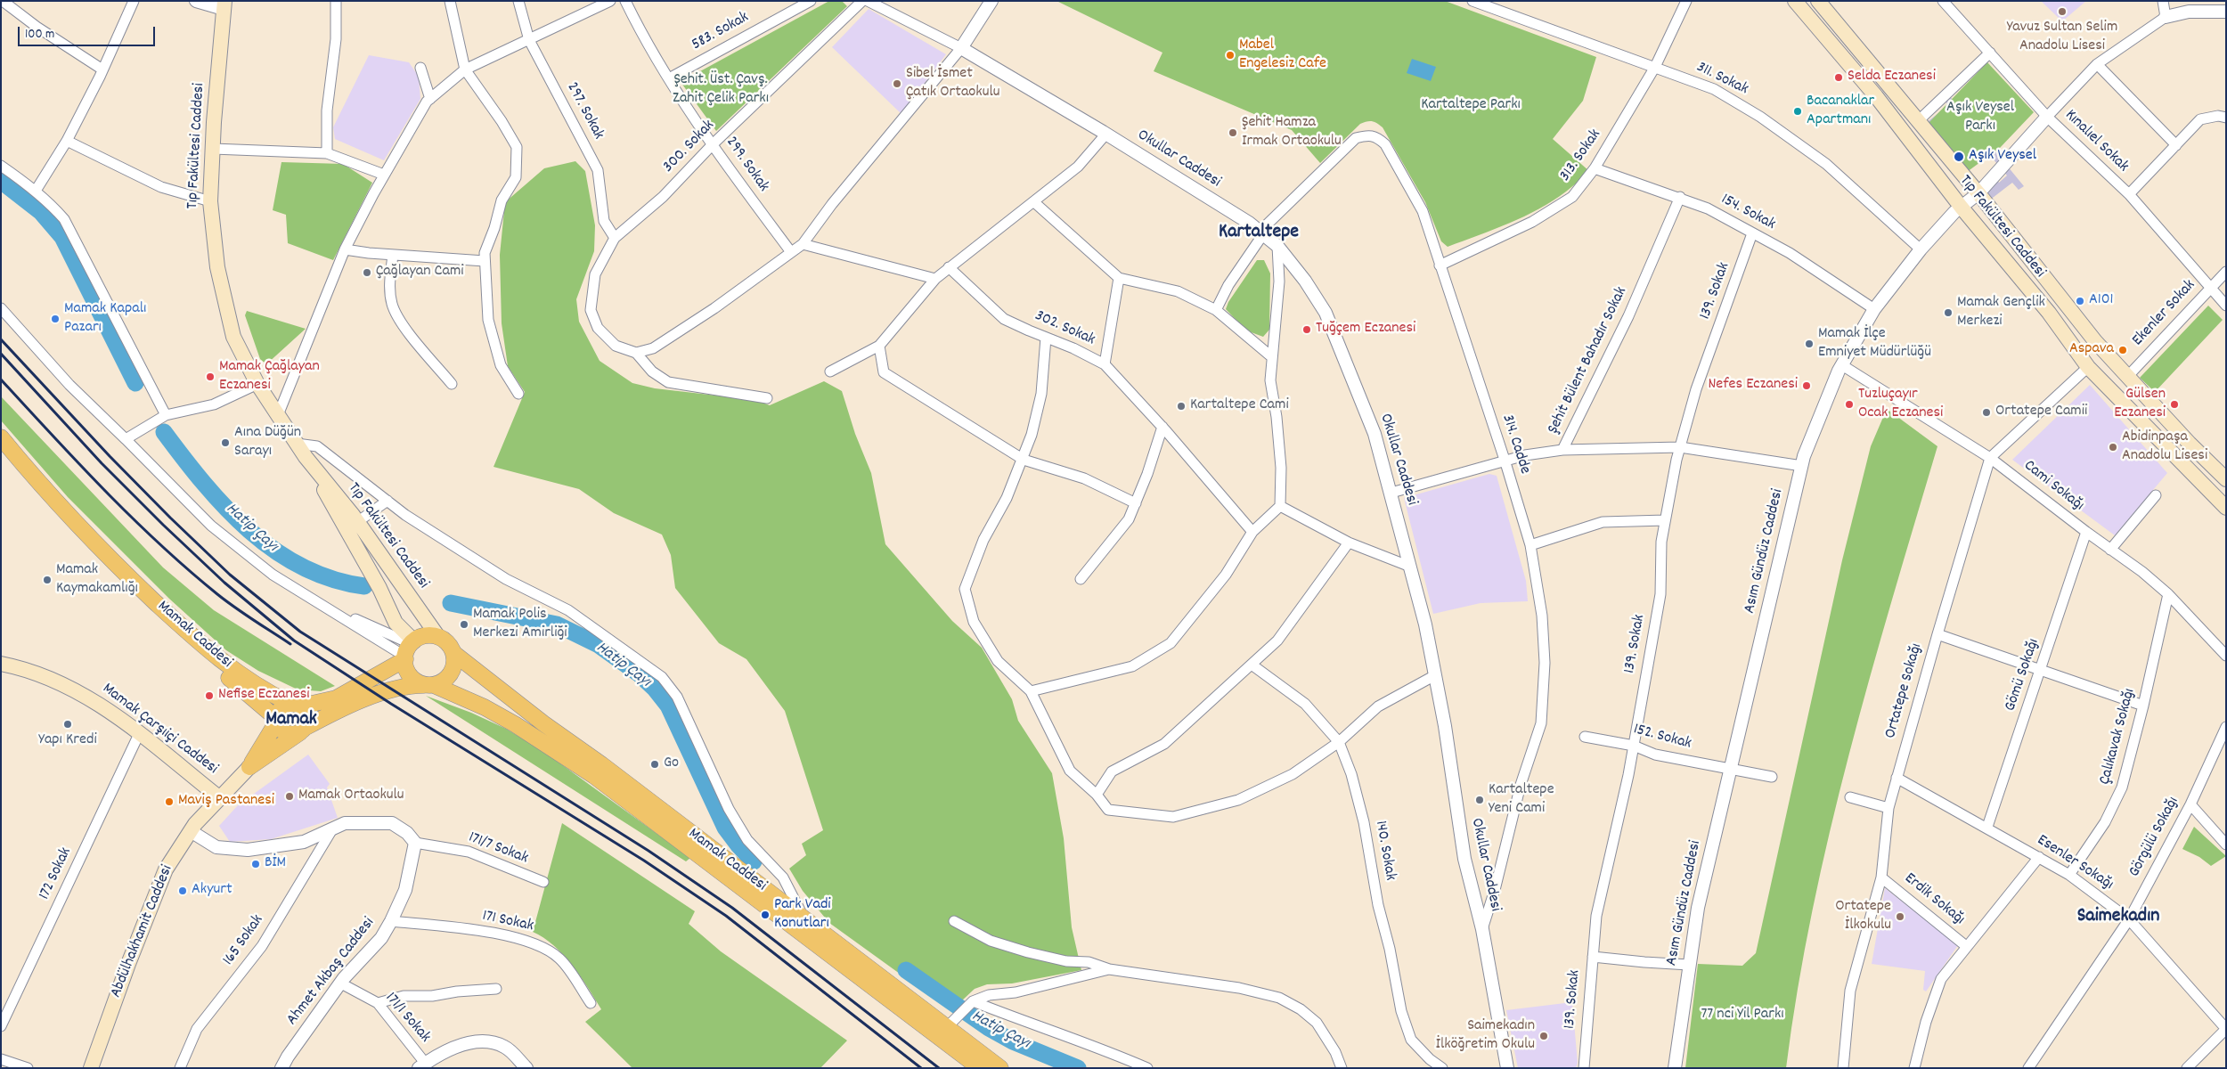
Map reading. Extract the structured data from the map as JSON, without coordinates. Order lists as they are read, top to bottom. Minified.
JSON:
{"streets":{"main road":["Tıp Fakültesi Caddesi","Mamak Caddesi","Mamak Çarşıiçi Caddesi","Abdülhakhamit Caddesi"],"street":["583. Sokak","311. Sokak","297. Sokak","Kınalıel Sokak","300. Sokak","313. Sokak","Okullar Caddesi","299. Sokak","154. Sokak","139. Sokak","Ekenler Sokak","302. Sokak","Şehit Bülent Bahadır Sokak","314. Cadde","Cami Sokağı","Asım Gündüz Caddesi","Gömü Sokağı","Ortatepe Sokağı","Çalıkavak Sokağı","152. Sokak","Görgülü Sokağı","171/7 Sokak","140. Sokak","Esenler Sokağı","172 Sokak","Erdik Sokağı","171 Sokak","165 Sokak","Ahmet Akbaş Caddesi","171/1 Sokak"]},"crossings":[["583. Sokak","299. Sokak"],["311. Sokak","313. Sokak"],["311. Sokak","Asım Gündüz Caddesi"],["297. Sokak","300. Sokak"],["Kınalıel Sokak","Ekenler Sokak"],["Kınalıel Sokak","Asım Gündüz Caddesi"],["Tıp Fakültesi Caddesi","Asım Gündüz Caddesi"],["Tıp Fakültesi Caddesi","Mamak Caddesi"],["300. Sokak","299. Sokak"],["313. Sokak","154. Sokak"],["313. Sokak","314. Cadde"],["Okullar Caddesi","Şehit Bülent Bahadır Sokak"],["Okullar Caddesi","314. Cadde"],["154. Sokak","139. Sokak"],["154. Sokak","Şehit Bülent Bahadır Sokak"],["154. Sokak","Asım Gündüz Caddesi"],["139. Sokak","152. Sokak"],["Şehit Bülent Bahadır Sokak","314. Cadde"],["Cami Sokağı","Asım Gündüz Caddesi"],["Cami Sokağı","Gömü Sokağı"],["Cami Sokağı","Ortatepe Sokağı"],["Cami Sokağı","Çalıkavak Sokağı"],["Asım Gündüz Caddesi","152. Sokak"],["Mamak Caddesi","Abdülhakhamit Caddesi"],["Gömü Sokağı","Esenler Sokağı"],["Ortatepe Sokağı","Esenler Sokağı"],["Ortatepe Sokağı","Erdik Sokağı"],["Mamak Çarşıiçi Caddesi","172 Sokak"],["Mamak Çarşıiçi Caddesi","Abdülhakhamit Caddesi"],["Çalıkavak Sokağı","Esenler Sokağı"],["Görgülü Sokağı","Esenler Sokağı"],["171/7 Sokak","Ahmet Akbaş Caddesi"],["171 Sokak","Ahmet Akbaş Caddesi"],["Ahmet Akbaş Caddesi","171/1 Sokak"]],"districts":["Kartaltepe","Mamak","Saimekadın"],"water":["Hatip Çayı"],"parks":["Şehit. Üst. Çavş. Zahit Çelik Parkı","Kartaltepe Parkı","Aşık Veysel Parkı","77 nci Yil Parkı"],"places":["Yavuz Sultan Selim Anadolu Lisesi","Mabel Engelesiz Cafe","Selda Eczanesi","Sibel İsmet Çatık Ortaokulu","Bacanaklar Apartmanı","Şehit Hamza Irmak Ortaokulu","Aşık Veysel","Çağlayan Cami","A101","Mamak Gençlik Merkezi","Mamak Kapalı Pazarı","Tuğçem Eczanesi","Mamak İlçe Emniyet Müdürlüğü","Aspava","Mamak Çağlayan Eczanesi","Nefes Eczanesi","Tuzluçayır Ocak Eczanesi","Gülsen Eczanesi","Kartaltepe Cami","Ortatepe Camii","Aına Düğün Sarayı","Abidinpaşa Anadolu Lisesi","Mamak Kaymakamlığı","Mamak Polis Merkezi Amirliği","Nefise Eczanesi","Yapı Kredi","Go","Mamak Ortaokulu","Kartaltepe Yeni Cami","Maviş Pastanesi","BİM","Akyurt","Park Vadi Konutları","Ortatepe İlkokulu","Saimekadın İlköğretim Okulu"],"scale_bar":"100 m"}
